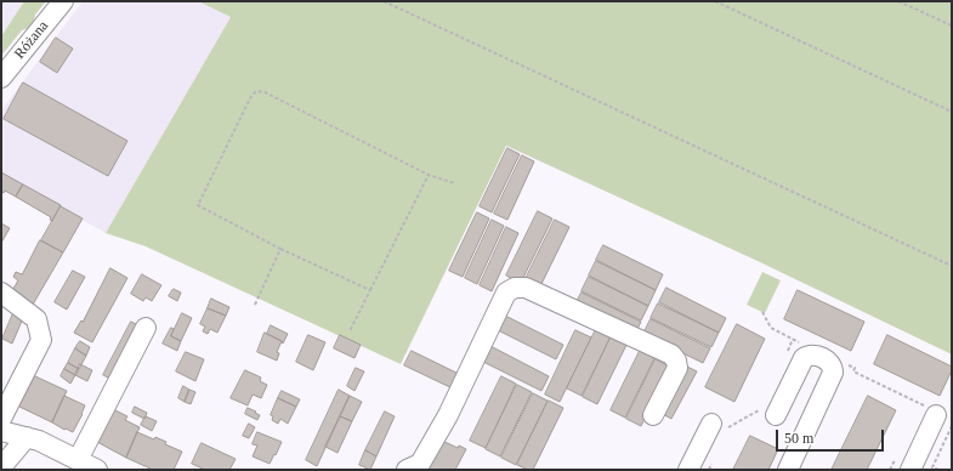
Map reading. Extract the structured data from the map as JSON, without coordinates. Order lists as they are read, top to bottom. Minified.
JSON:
{"streets":{"street":["Różana"]},"scale_bar":"50 m"}
